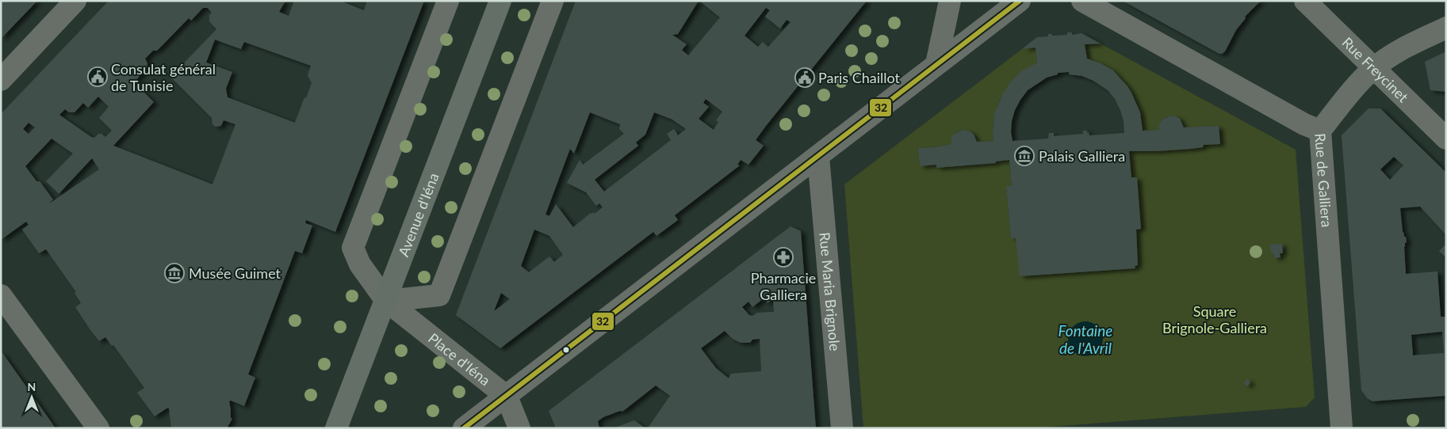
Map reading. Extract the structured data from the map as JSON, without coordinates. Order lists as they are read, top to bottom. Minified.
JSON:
{"streets":{"main road":["Avenue d'Iéna"],"street":["Rue Freycinet","Rue de Galliera","Rue Maria Brignole","Place d'Iéna"]},"crossings":[["Avenue d'Iéna","Place d'Iéna"]],"water":["Fontaine de l'Avril"],"parks":["Square Brignole-Galliera"],"places":{"public building":["Consulat général de Tunisie","Paris Chaillot"],"museum":["Palais Galliera","Musée Guimet"],"pharmacy":["Pharmacie Galliera"]},"lines":["transit line 32"],"north":"top"}
